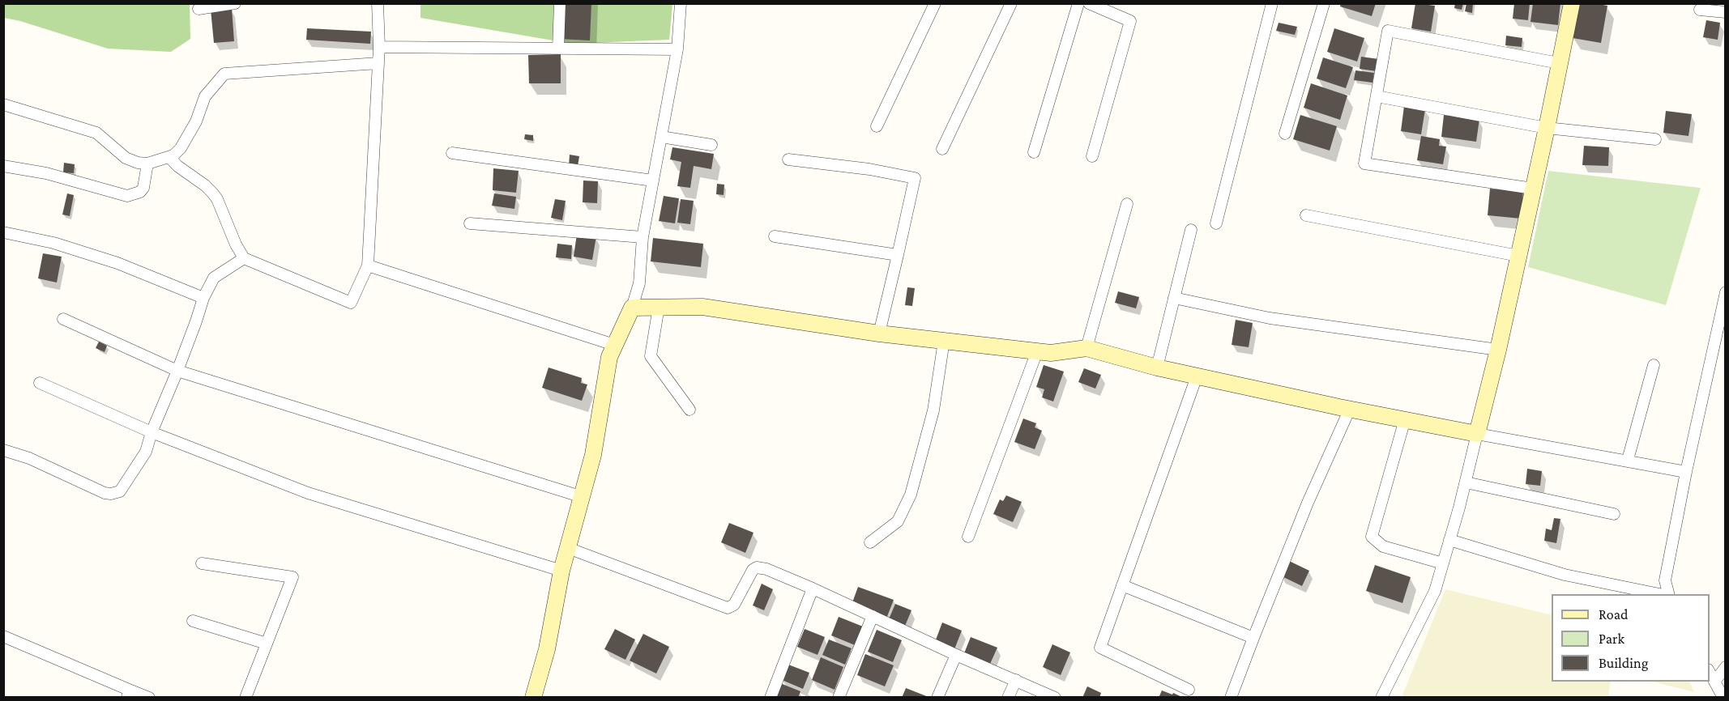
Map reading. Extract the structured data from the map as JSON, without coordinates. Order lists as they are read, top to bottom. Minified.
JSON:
{"legend":["Road","Park","Building"]}
